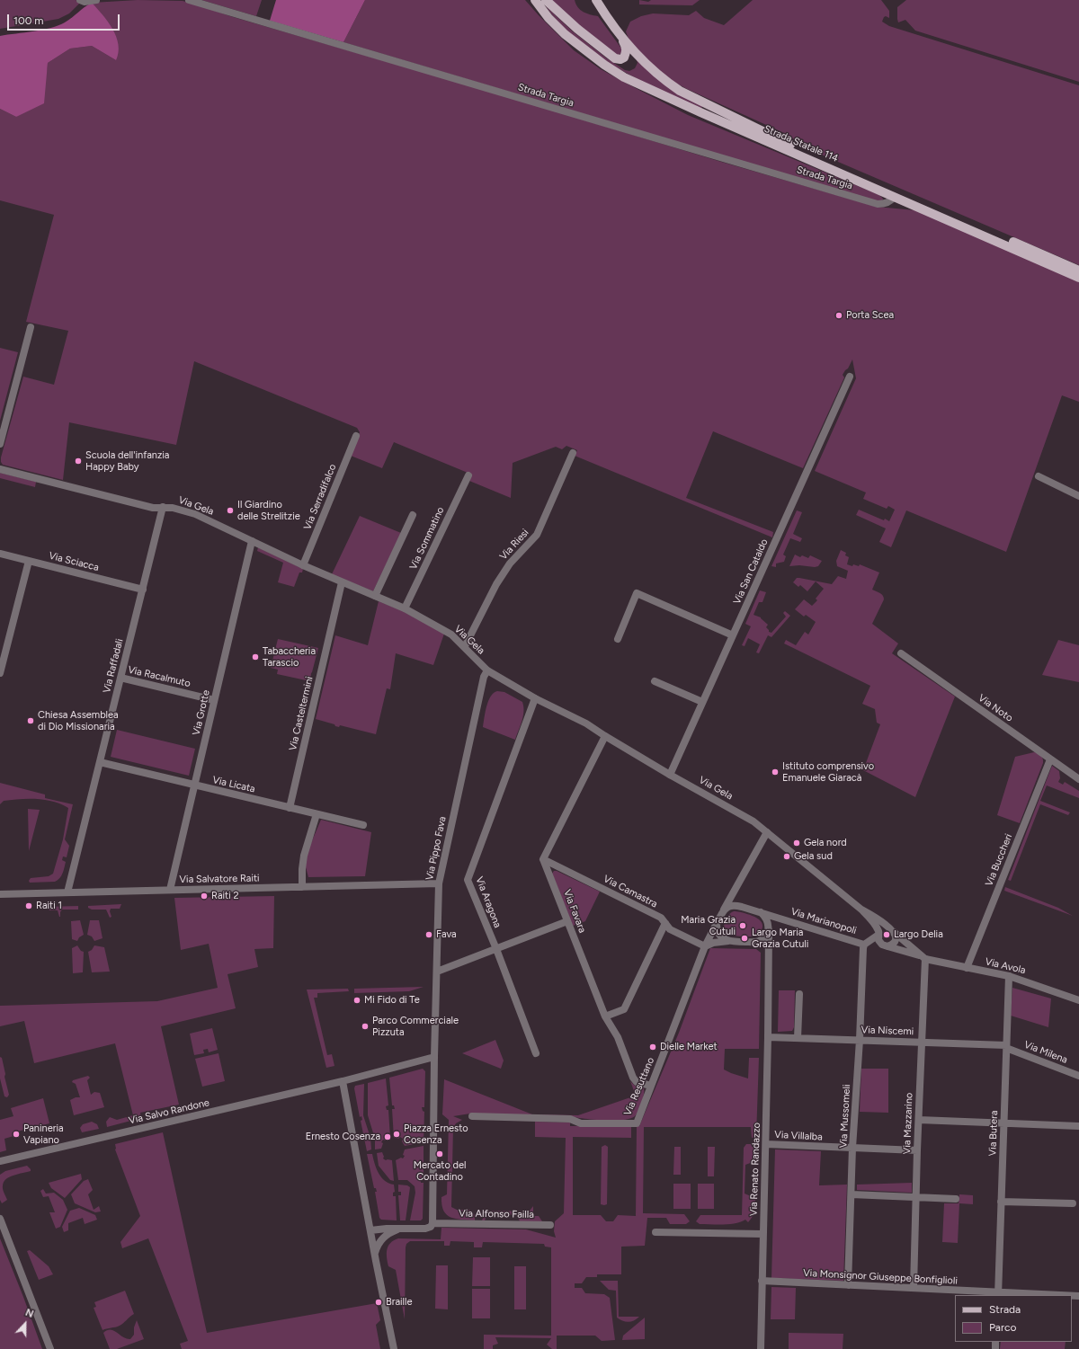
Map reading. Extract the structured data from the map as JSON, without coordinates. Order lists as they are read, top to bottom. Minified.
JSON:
{"streets":{"main road":["Strada Statale 114"],"street":["Strada Targia","Via Serradifalco","Via Gela","Via Sommatino","Via Riesi","Via Sciacca","Via San Cataldo","Via Raffadali","Via Racalmuto","Via Noto","Via Grotte","Via Casteltermini","Via Licata","Via Pippo Fava","Via Buccheri","Via Salvatore Raiti","Via Camastra","Via Aragona","Via Favara","Via Marianopoli","Via Avola","Via Niscemi","Via Milena","Via Resuttano","Via Salvo Randone","Via Mussomeli","Via Mazzarino","Via Butera","Via Villalba","Via Renato Randazzo","Via Alfonso Failla","Via Monsignor Giuseppe Bonfiglioli"]},"crossings":[["Strada Targia","Strada Statale 114"],["Via Serradifalco","Via Gela"],["Via Gela","Via Sommatino"],["Via Gela","Via Riesi"],["Via Gela","Via San Cataldo"],["Via Gela","Via Raffadali"],["Via Gela","Via Grotte"],["Via Gela","Via Casteltermini"],["Via Gela","Via Pippo Fava"],["Via Gela","Via Aragona"],["Via Sciacca","Via Raffadali"],["Via Raffadali","Via Racalmuto"],["Via Raffadali","Via Licata"],["Via Raffadali","Via Salvatore Raiti"],["Via Racalmuto","Via Grotte"],["Via Noto","Via Buccheri"],["Via Grotte","Via Licata"],["Via Grotte","Via Salvatore Raiti"],["Via Casteltermini","Via Licata"],["Via Pippo Fava","Via Salvatore Raiti"],["Via Pippo Fava","Via Salvo Randone"],["Via Pippo Fava","Via Alfonso Failla"],["Via Buccheri","Via Avola"],["Via Camastra","Via Favara"],["Via Camastra","Via Resuttano"],["Via Favara","Via Resuttano"],["Via Marianopoli","Via Resuttano"],["Via Marianopoli","Via Mussomeli"],["Via Marianopoli","Via Renato Randazzo"],["Via Avola","Via Mazzarino"],["Via Avola","Via Butera"],["Via Niscemi","Via Milena"],["Via Niscemi","Via Mussomeli"],["Via Niscemi","Via Mazzarino"],["Via Niscemi","Via Butera"],["Via Niscemi","Via Renato Randazzo"],["Via Milena","Via Butera"],["Via Resuttano","Via Renato Randazzo"],["Via Mussomeli","Via Villalba"],["Via Mussomeli","Via Monsignor Giuseppe Bonfiglioli"],["Via Mazzarino","Via Villalba"],["Via Mazzarino","Via Monsignor Giuseppe Bonfiglioli"],["Via Butera","Via Monsignor Giuseppe Bonfiglioli"],["Via Villalba","Via Renato Randazzo"],["Via Renato Randazzo","Via Monsignor Giuseppe Bonfiglioli"]],"places":["Porta Scea","Scuola dell'infanzia Happy Baby","Il Giardino delle Strelitzie","Tabaccheria Tarascio","Chiesa Assemblea di Dio Missionaria","Istituto comprensivo Emanuele Giaracà","Gela nord","Gela sud","Raiti 2","Raiti 1","Maria Grazia Cutuli","Fava","Largo Delia","Largo Maria Grazia Cutuli","Mi Fido di Te","Parco Commerciale Pizzuta","Dielle Market","Panineria Vapiano","Piazza Ernesto Cosenza","Ernesto Cosenza","Mercato del Contadino","Braille"],"legend":["Strada","Parco"],"scale_bar":"100 m","north":"top"}
